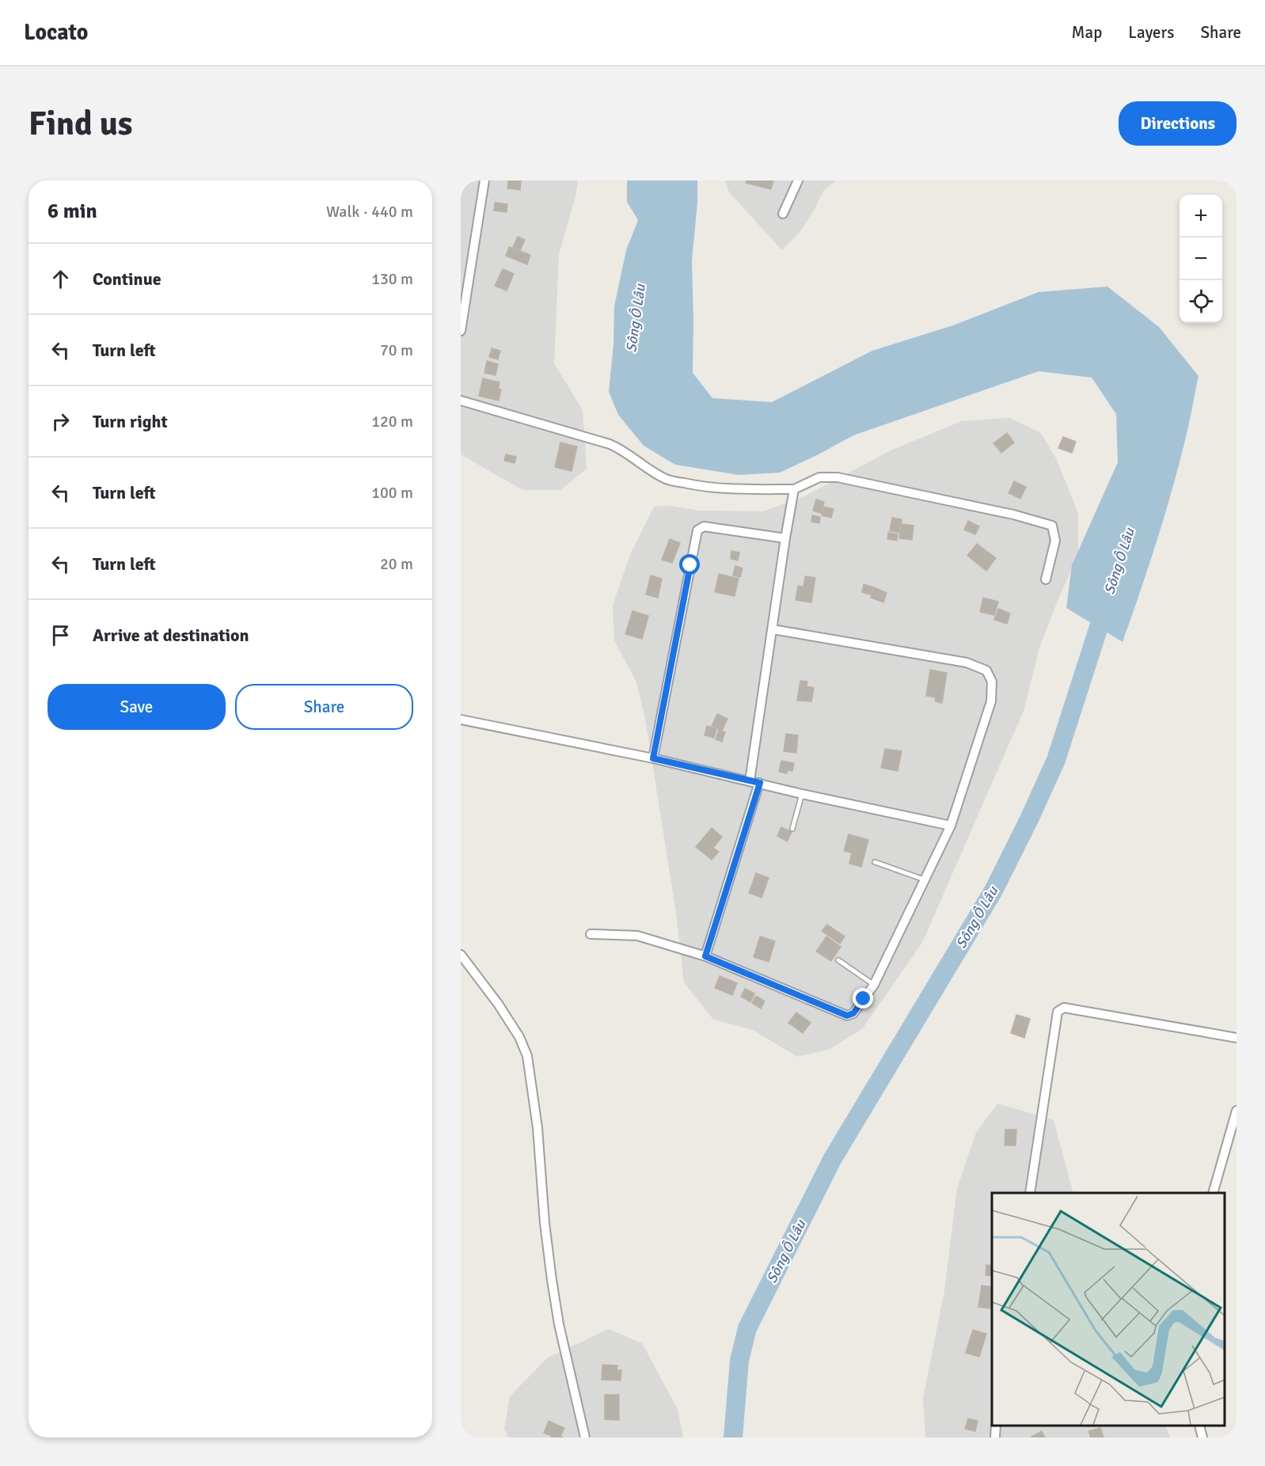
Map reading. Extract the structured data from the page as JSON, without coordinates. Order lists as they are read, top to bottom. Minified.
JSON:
{"water":["Sông Ô Lâu"],"page":{"header":"Locato","nav":["Map","Layers","Share"],"buttons":["Directions",["Save","Share"]],"title":"Find us","heading":["6 min","Walk · 440 m"],"map_buttons":["+","−"],"list":[["Continue","130 m"],["Turn left","70 m"],["Turn right","120 m"],["Turn left","100 m"],["Turn left","20 m"],"Arrive at destination"]}}
